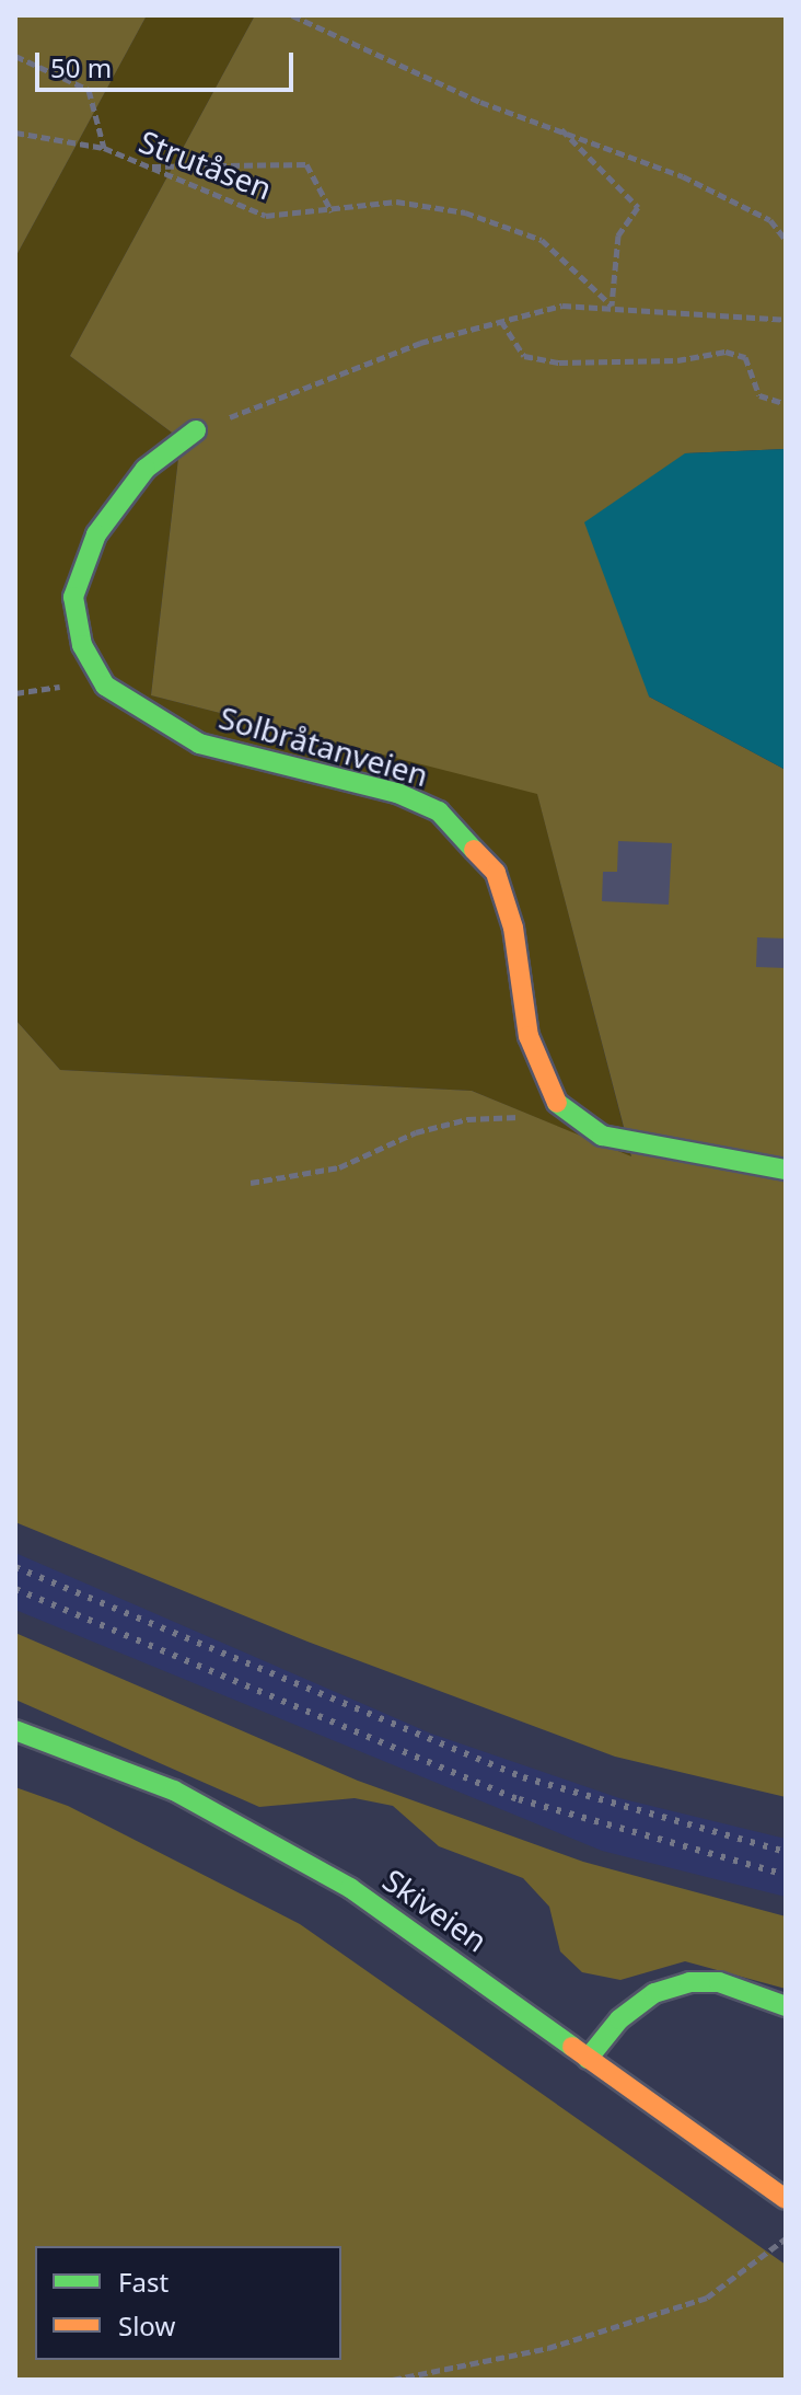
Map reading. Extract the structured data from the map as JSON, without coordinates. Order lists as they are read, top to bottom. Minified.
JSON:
{"streets":{"street":["Solbråtanveien","Skiveien"],"path":["Strutåsen"]},"legend":["Fast","Slow"],"scale_bar":"50 m"}
